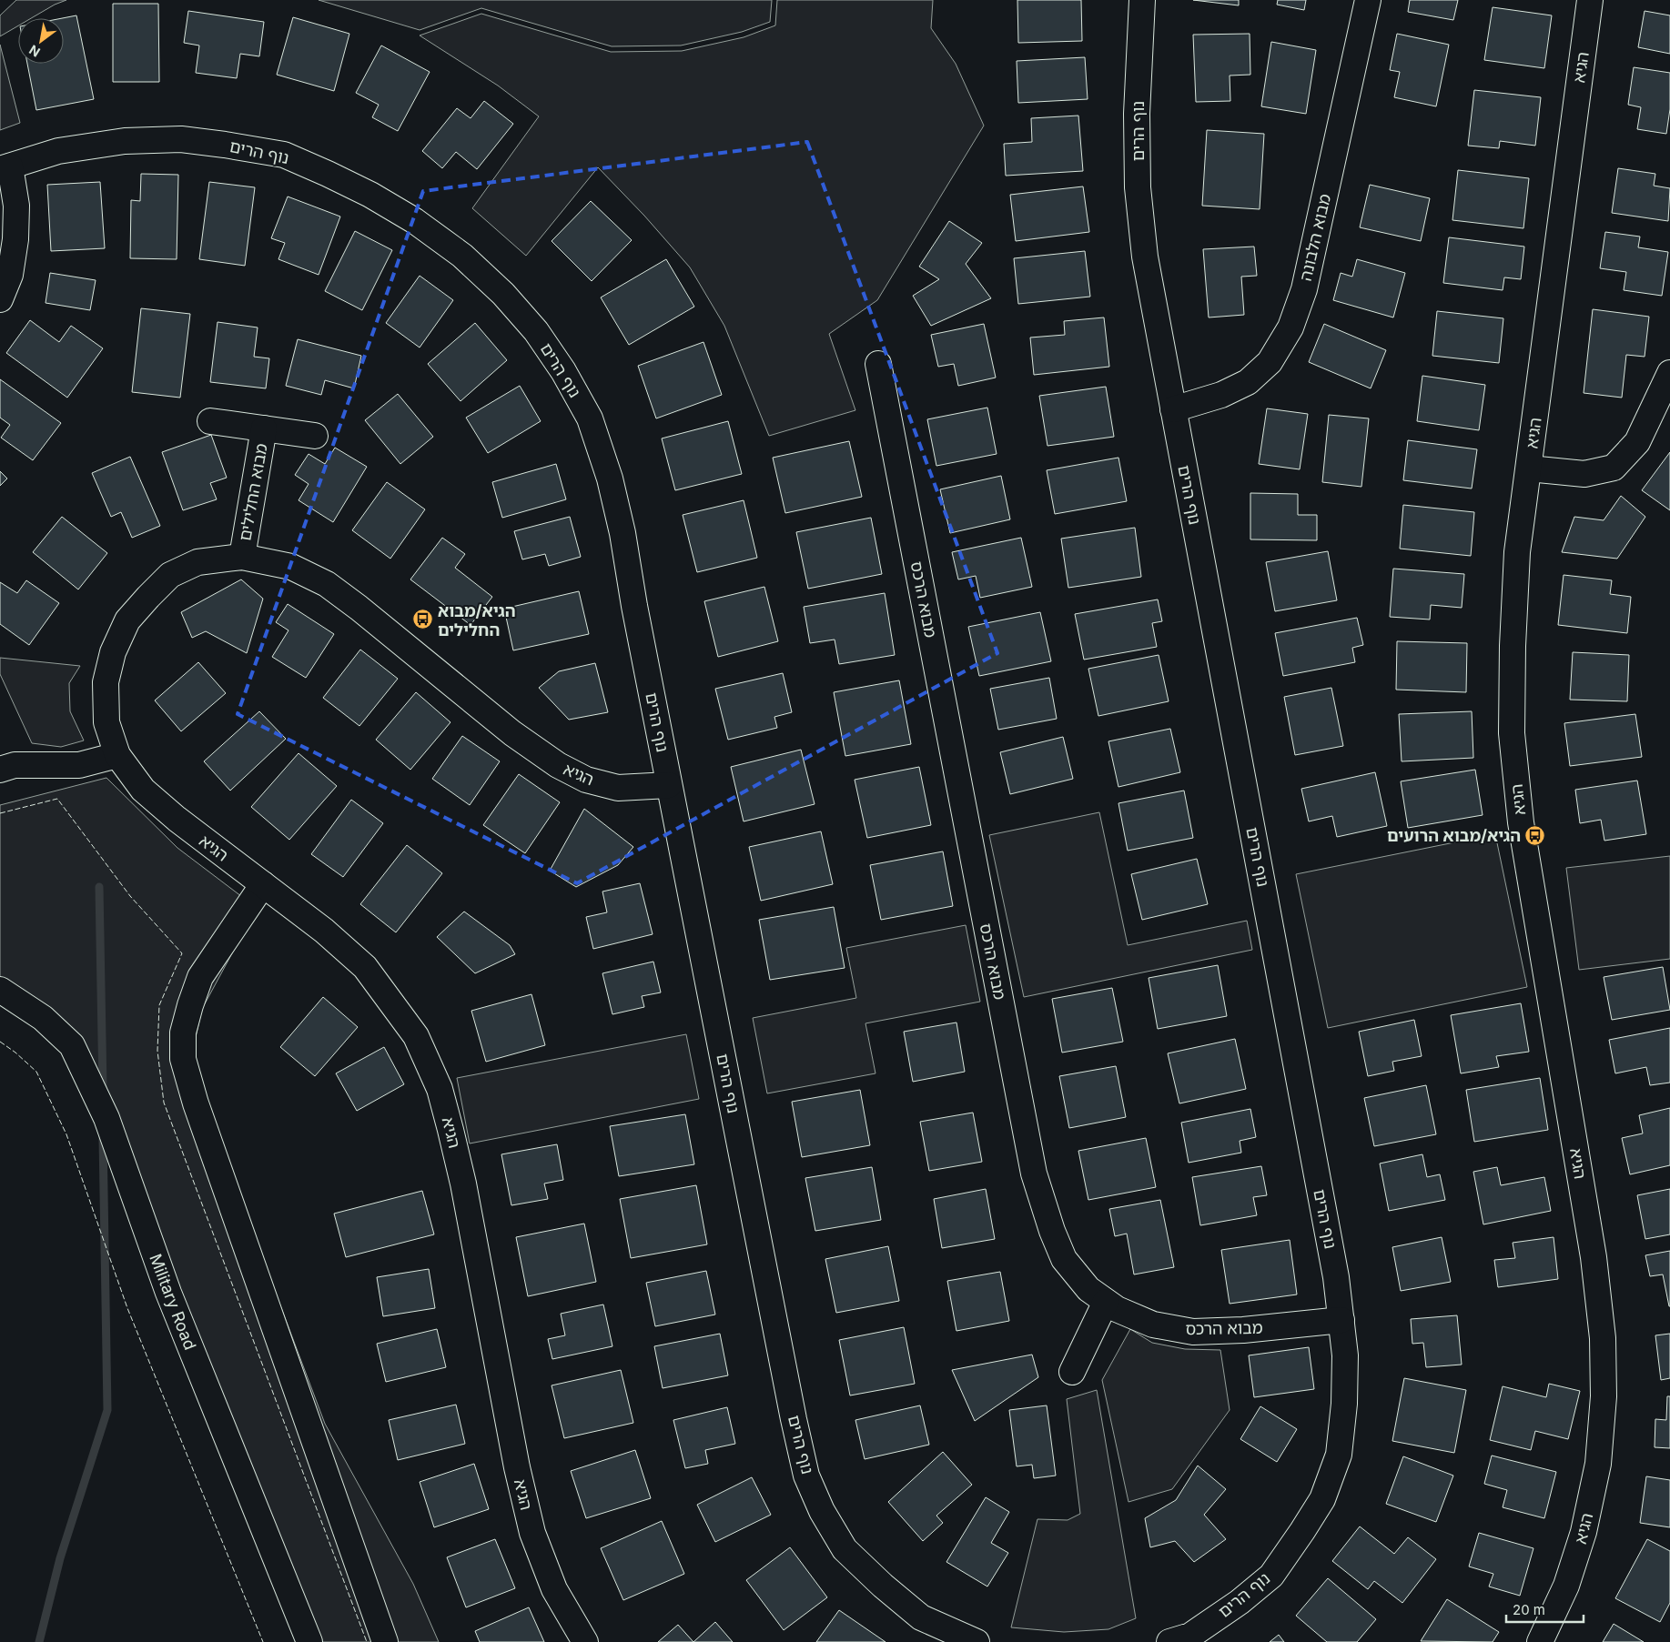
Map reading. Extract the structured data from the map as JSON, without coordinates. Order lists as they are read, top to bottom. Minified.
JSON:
{"streets":{"street":["הגיא","נוף הרים","מבוא הלבונה","מבוא החלילים","מבוא הרכס","Military Road"]},"crossings":[["הגיא","נוף הרים"],["הגיא","מבוא החלילים"],["נוף הרים","מבוא הלבונה"],["נוף הרים","מבוא הרכס"]],"places":{"bus stop":["הגיא/מבוא החלילים","הגיא/מבוא הרועים"]},"scale_bar":"20 m","north":"bottom left"}
